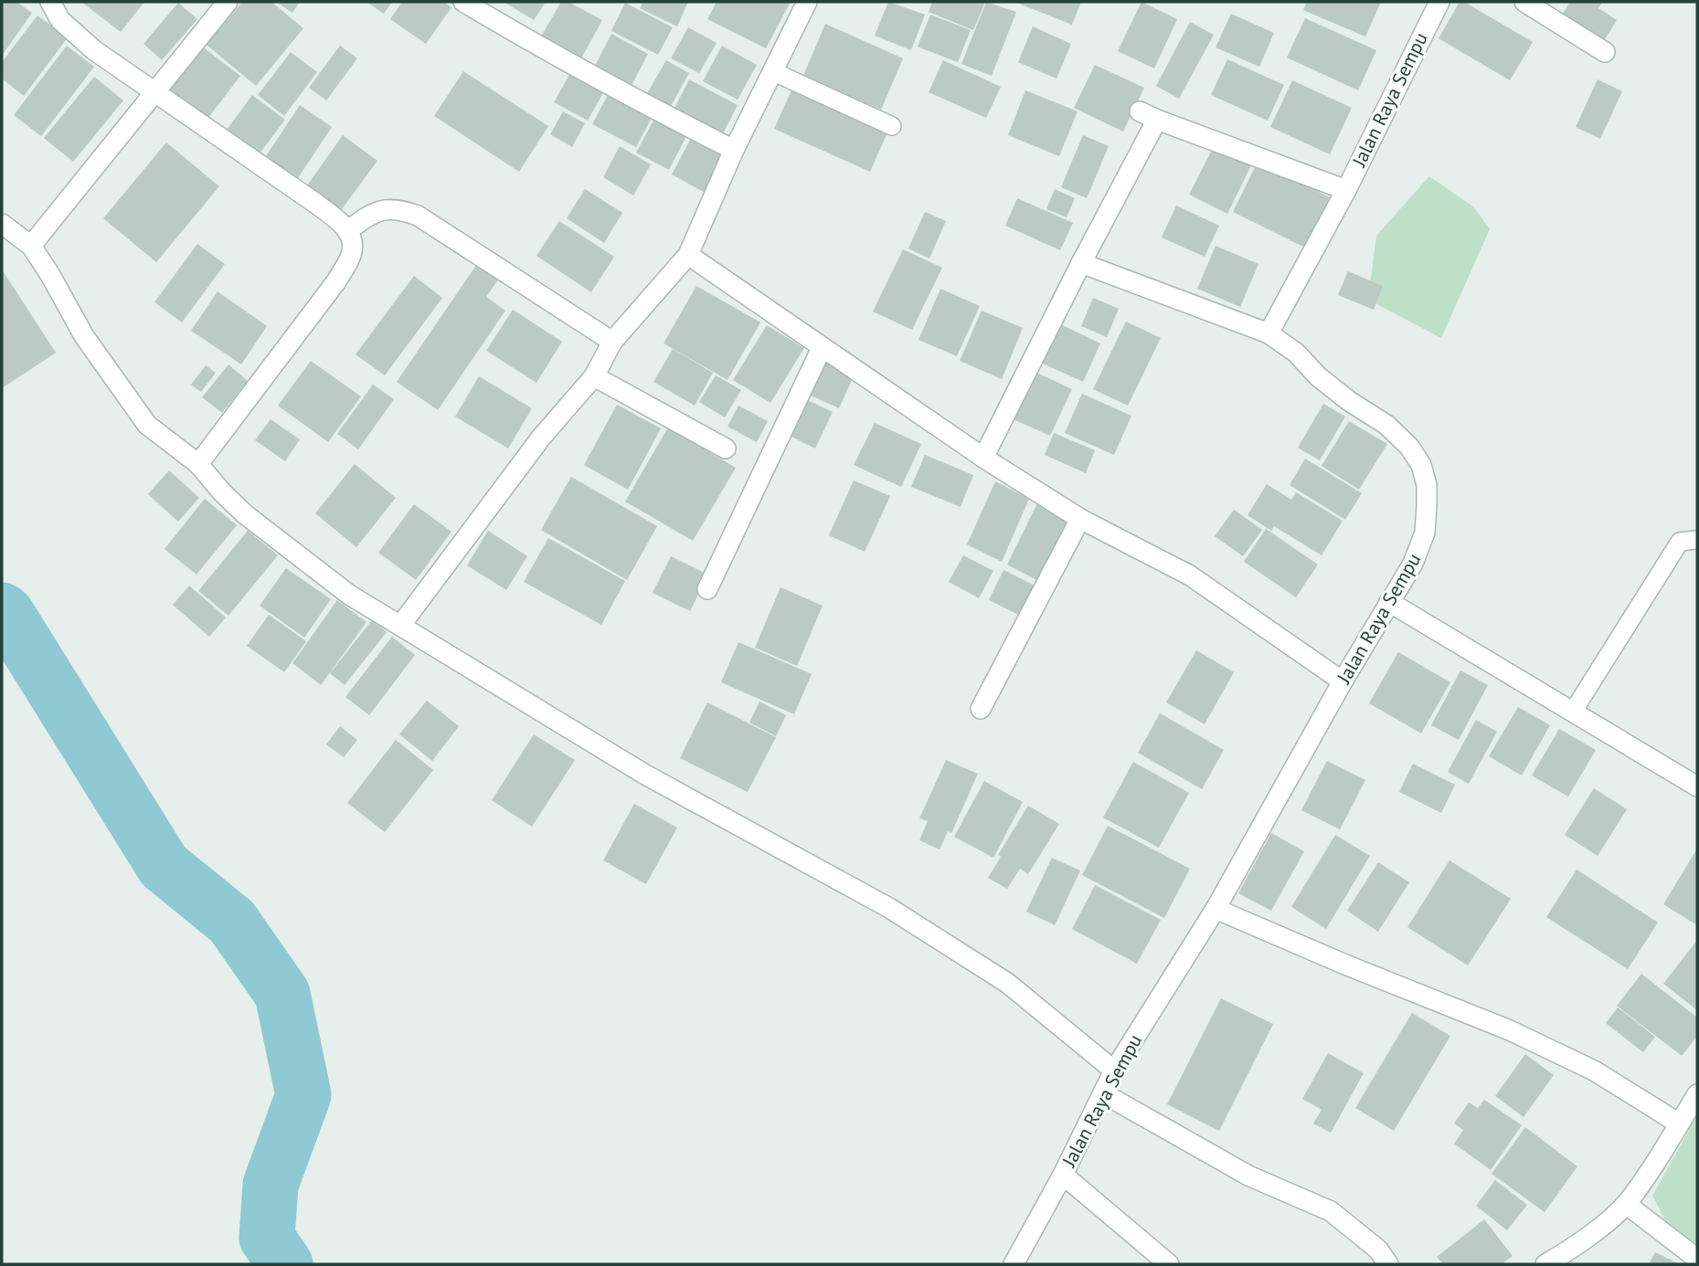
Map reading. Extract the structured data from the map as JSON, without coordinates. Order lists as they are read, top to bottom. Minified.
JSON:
{"streets":{"street":["Jalan Raya Sempu"]}}
